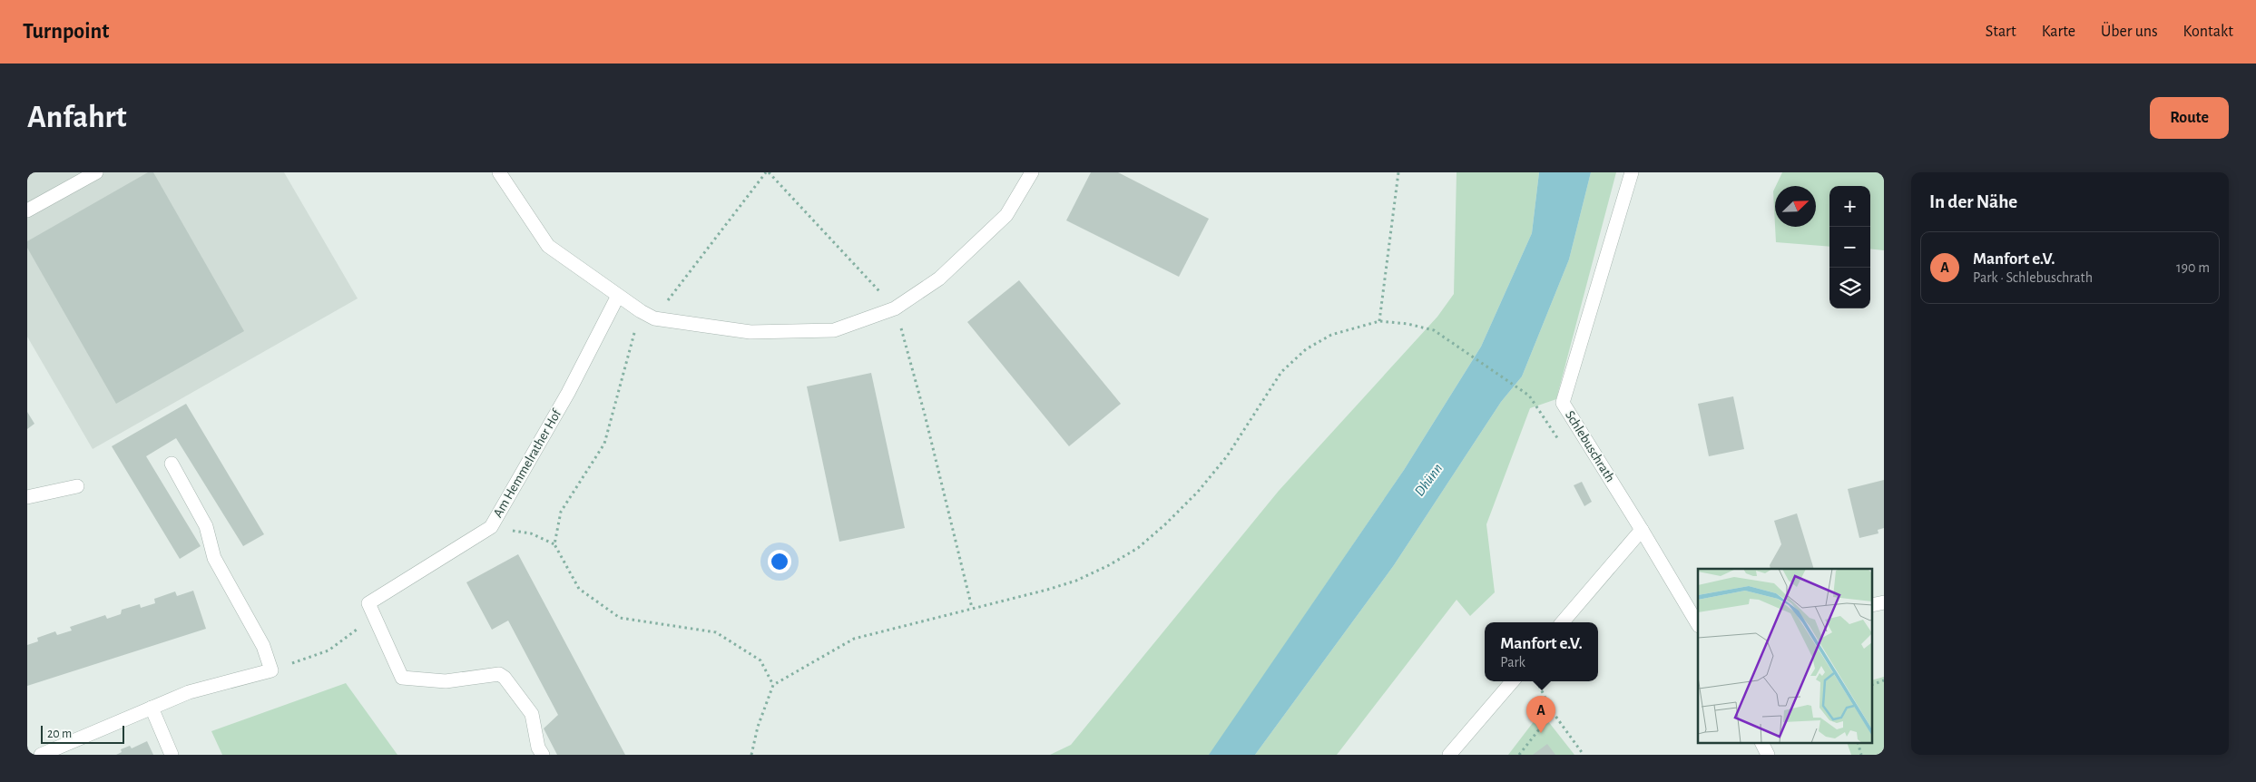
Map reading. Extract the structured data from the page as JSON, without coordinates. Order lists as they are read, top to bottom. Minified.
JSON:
{"streets":{"street":["Schlebuschrath","Am Hemmelrather Hof"]},"water":["Dhünn"],"scale_bar":"20 m","north":"top right","page":{"header":"Turnpoint","nav":["Start","Karte","Über uns","Kontakt"],"buttons":"Route","title":"Anfahrt","heading":"In der Nähe","map_buttons":["+","−"],"list":[{"mark":"A","name":"Manfort e.V.","note":"Park · Schlebuschrath","value":"190 m"}],"popup":["Manfort e.V.","Park"],"pins":"A","scale":"20 m"}}
